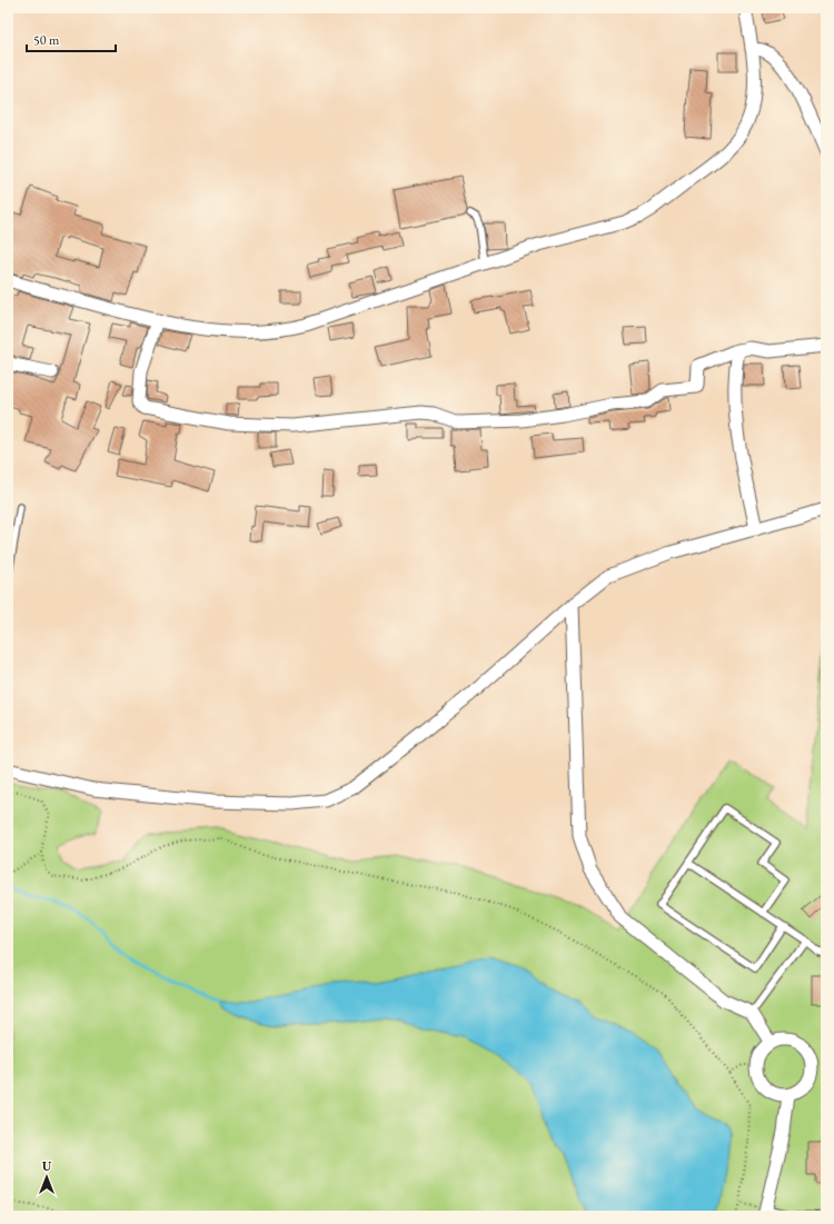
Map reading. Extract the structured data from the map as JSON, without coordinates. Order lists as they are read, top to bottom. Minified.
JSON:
{"scale_bar":"50 m","north":"top"}
